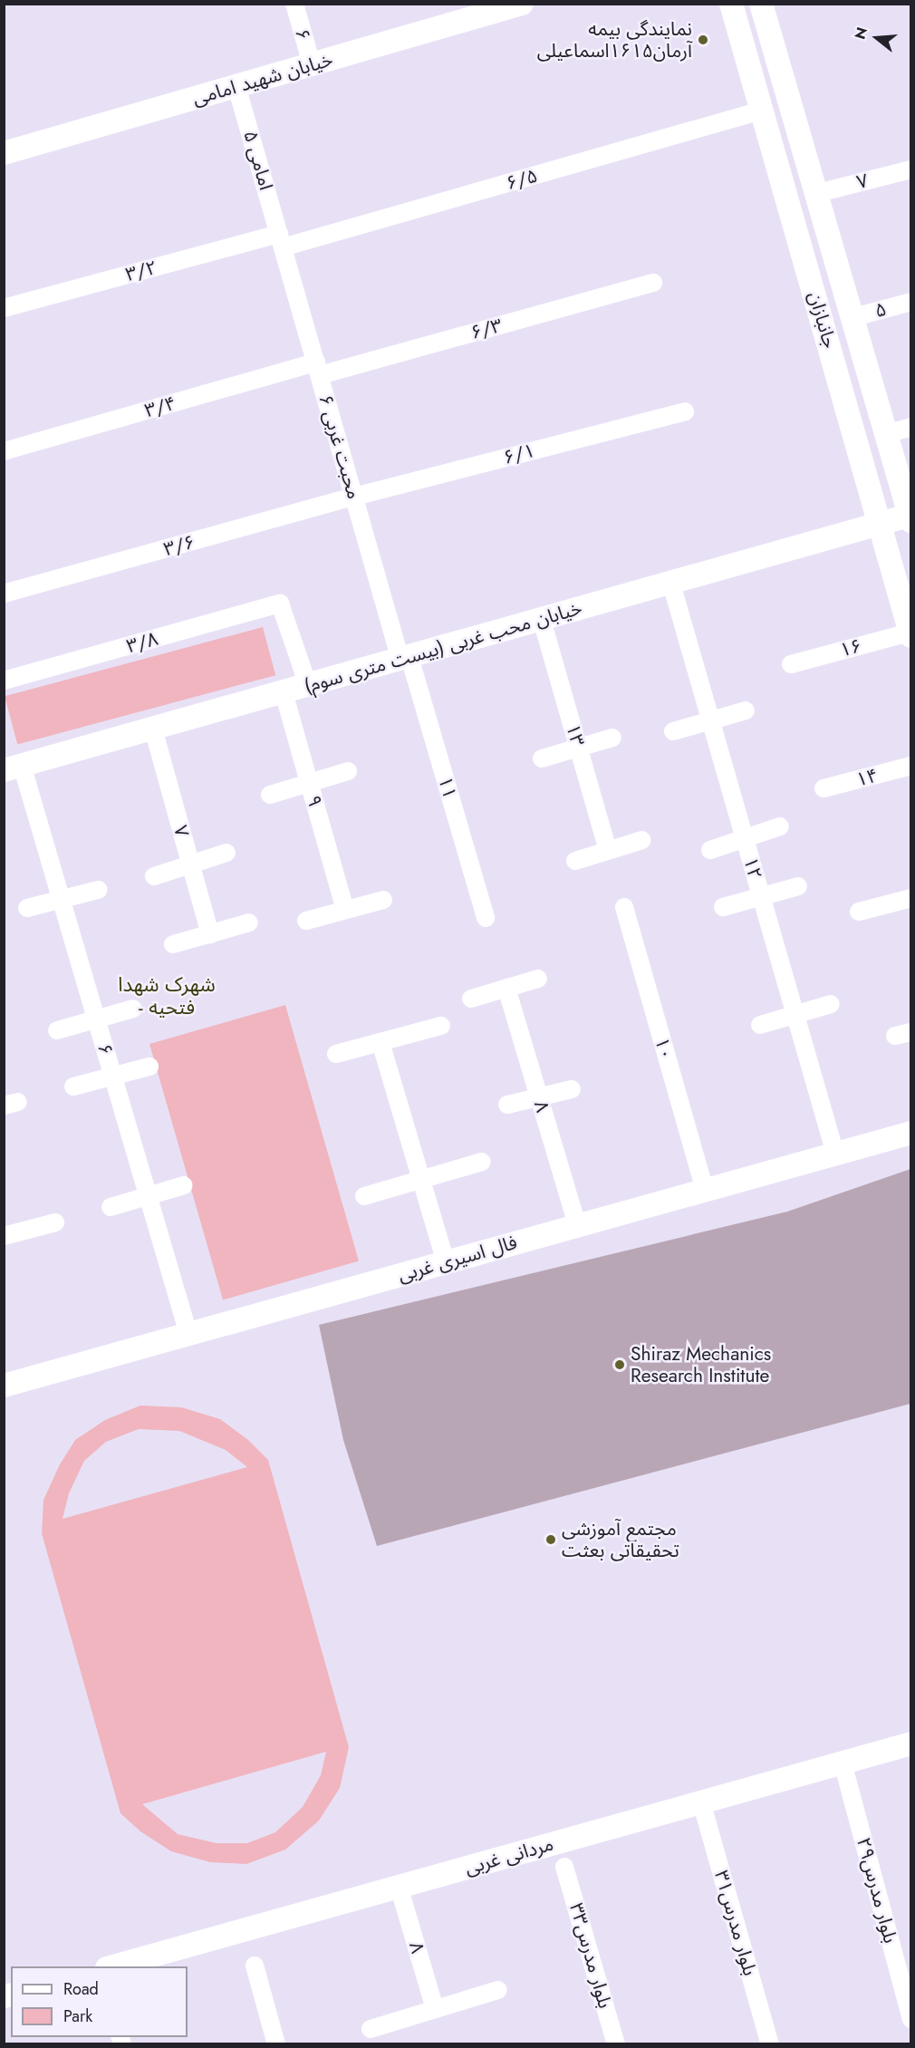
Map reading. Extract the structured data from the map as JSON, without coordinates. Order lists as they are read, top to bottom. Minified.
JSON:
{"streets":{"street":["۶","خیابان شهید امامی","امامی ۵","۶/۵","۷","۳/۲","۵","جانبازان","۶/۳","۳/۴","محبت غربی ۶","۶/۱","۳/۶","۳/۸","خیابان محب غربی (بیست متری سوم)","۱۶","۱۳","۱۴","۱۱","۹","۱۲","۱۰","۸","فال اسیری غربی","مردانی غربی","۲۹بلوار مدرس","بلوار مدرس۳۱","بلوار مدرس۳۳"]},"crossings":[["۶","خیابان شهید امامی"],["۶","خیابان محب غربی (بیست متری سوم)"],["۶","فال اسیری غربی"],["خیابان شهید امامی","امامی ۵"],["امامی ۵","۶/۵"],["امامی ۵","۳/۲"],["امامی ۵","محبت غربی ۶"],["۶/۵","۳/۲"],["۶/۵","جانبازان"],["۶/۵","محبت غربی ۶"],["۷","جانبازان"],["۷","خیابان محب غربی (بیست متری سوم)"],["۳/۲","محبت غربی ۶"],["۵","جانبازان"],["جانبازان","خیابان محب غربی (بیست متری سوم)"],["جانبازان","۱۶"],["۶/۳","۳/۴"],["۶/۳","محبت غربی ۶"],["۳/۴","محبت غربی ۶"],["محبت غربی ۶","۶/۱"],["محبت غربی ۶","۳/۶"],["محبت غربی ۶","خیابان محب غربی (بیست متری سوم)"],["محبت غربی ۶","۱۱"],["۶/۱","۳/۶"],["۳/۸","خیابان محب غربی (بیست متری سوم)"],["خیابان محب غربی (بیست متری سوم)","۱۳"],["خیابان محب غربی (بیست متری سوم)","۱۱"],["خیابان محب غربی (بیست متری سوم)","۹"],["خیابان محب غربی (بیست متری سوم)","۱۲"],["۱۲","فال اسیری غربی"],["۱۰","فال اسیری غربی"],["۸","فال اسیری غربی"],["۸","مردانی غربی"],["مردانی غربی","۲۹بلوار مدرس"],["مردانی غربی","بلوار مدرس۳۱"]],"districts":["شهرک شهدا - فتحیه"],"places":["نمایندگی بیمه آرمان۱۶۱۵اسماعیلی","Shiraz Mechanics Research Institute","مجتمع آموزشی تحقیقاتی بعثت"],"legend":["Road","Park"],"north":"left"}
